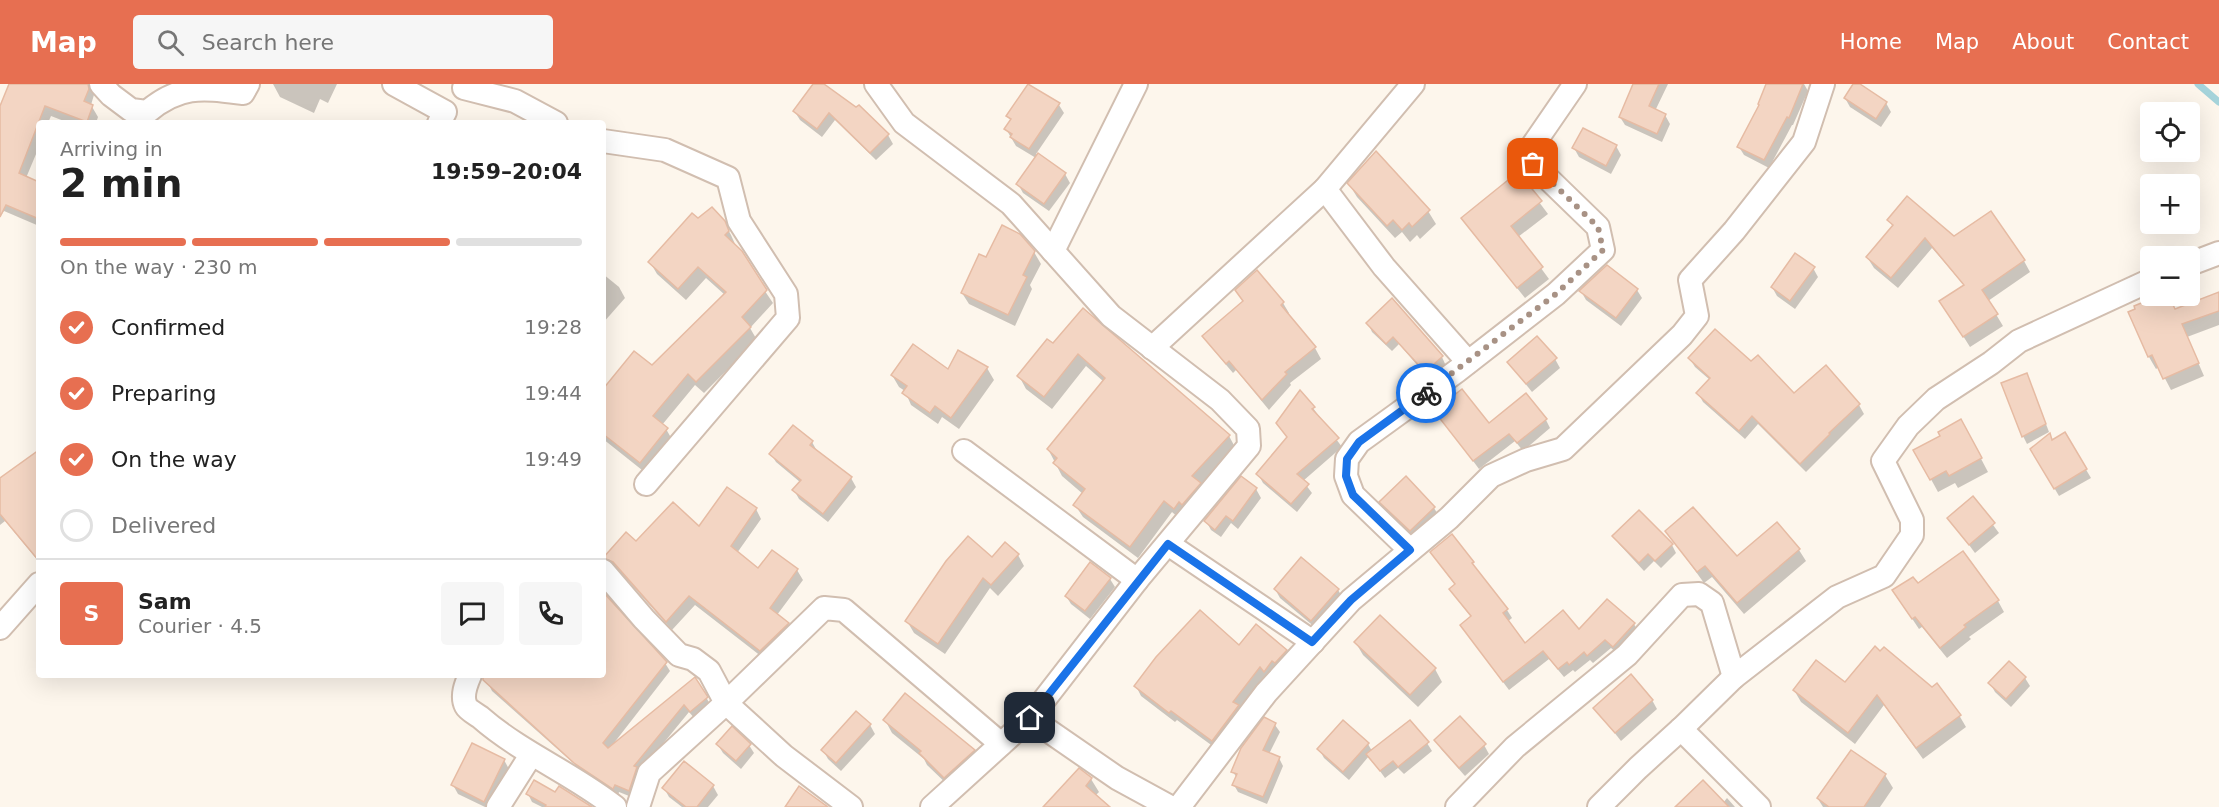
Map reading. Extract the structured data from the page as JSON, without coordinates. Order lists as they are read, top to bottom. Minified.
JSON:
{"page":{"header":"Map","search":"Search here","nav":["Home","Map","About","Contact"],"map_buttons":["+","−"],"heading":["2 min","Arriving in","19:59–20:04"],"panel":["Sam","Courier · 4.5"],"bar":"On the way · 230 m","list":[["Confirmed","19:28"],["Preparing","19:44"],["On the way","19:49"],"Delivered"],"round":"S"}}
